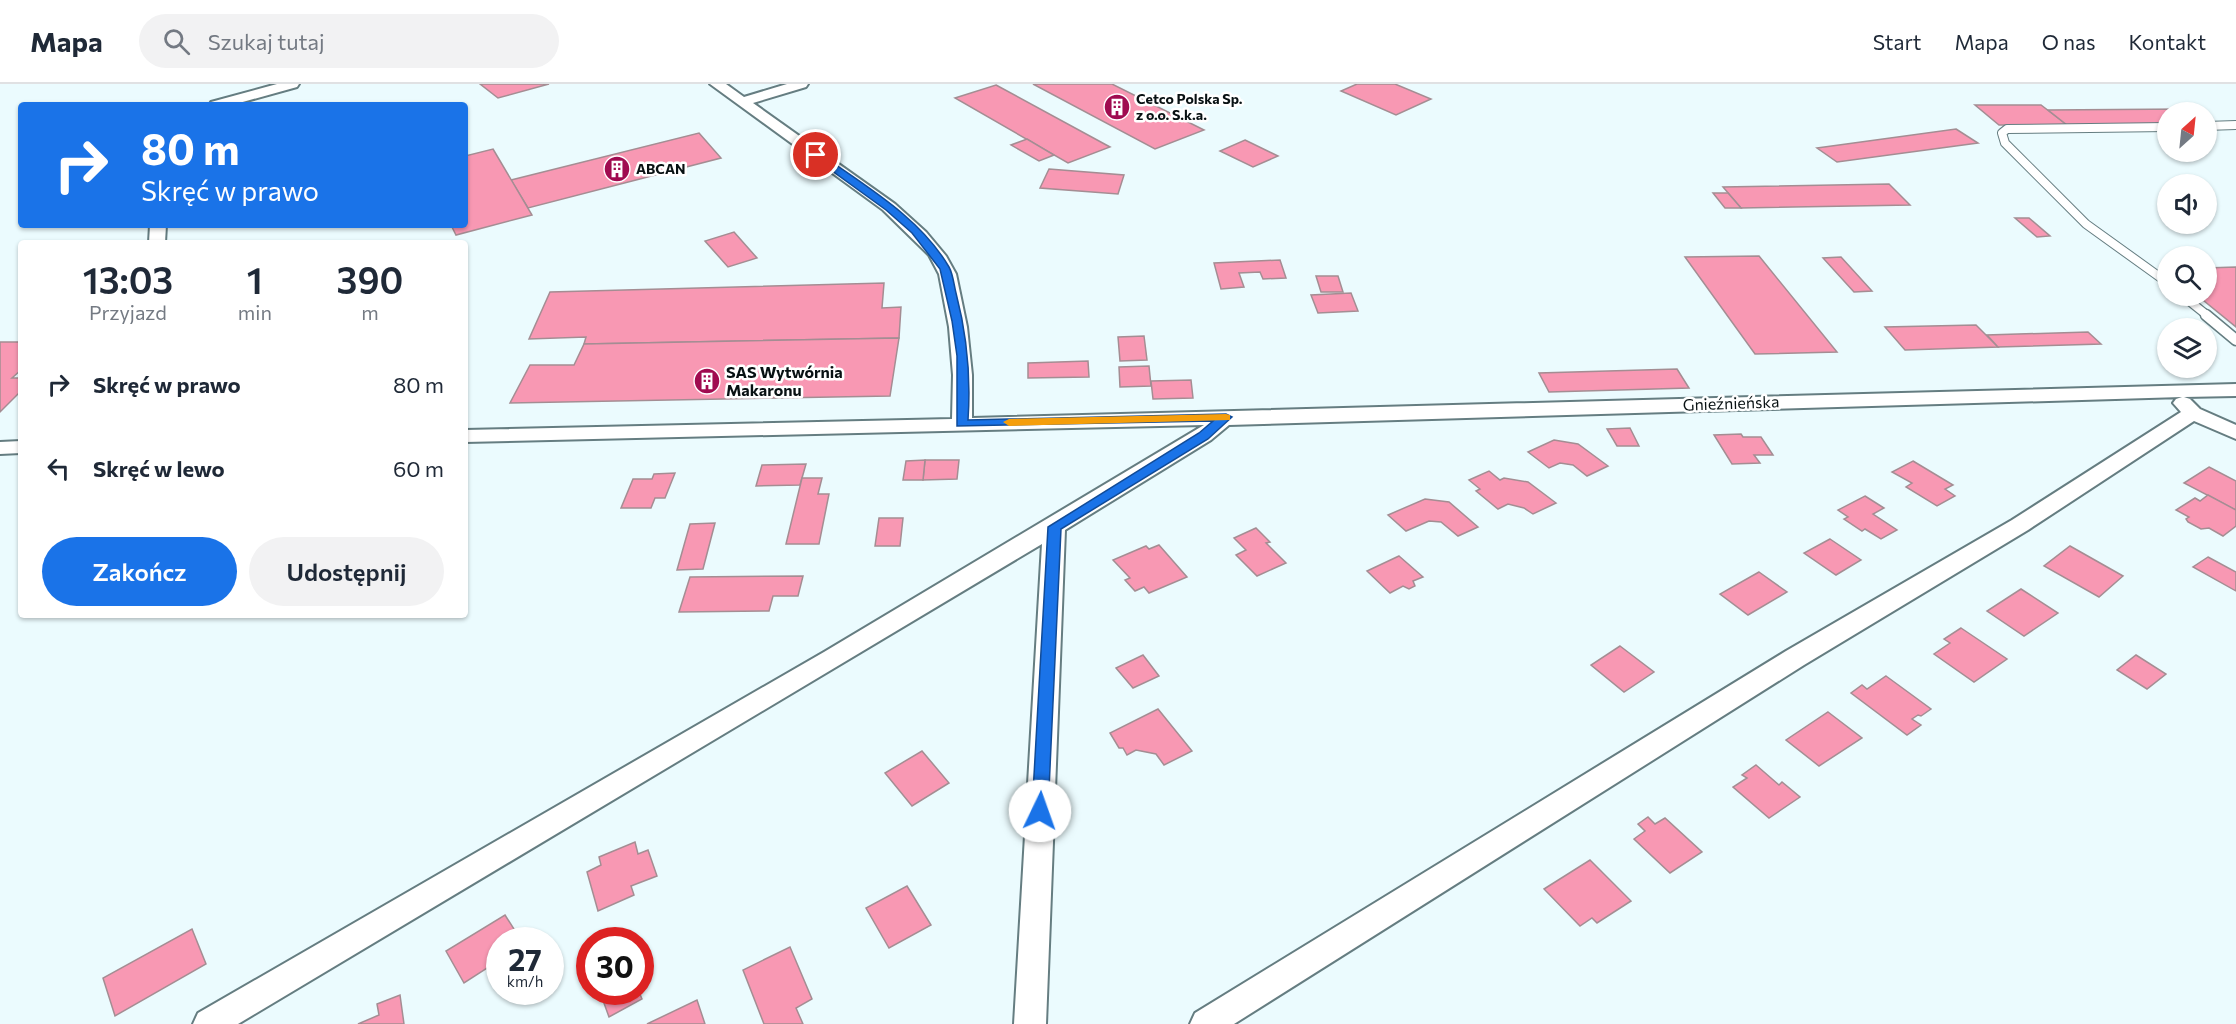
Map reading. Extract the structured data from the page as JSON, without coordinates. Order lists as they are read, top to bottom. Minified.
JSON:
{"streets":{"street":["Gnieźnieńska"]},"places":{"building":["Cetco Polska Sp. z o.o. S.k.a.","ABCAN","SAS Wytwórnia Makaronu"]},"north":"top right","page":{"header":"Mapa","search":"Szukaj tutaj","nav":["Start","Mapa","O nas","Kontakt"],"turn":["80 m","Skręć w prawo"],"eta":["13:03","Przyjazd","1","min","390","m"],"list":[{"name":"Skręć w prawo","value":"80 m"},{"name":"Skręć w lewo","value":"60 m"}],"buttons":["Zakończ","Udostępnij"],"speed":"27 km/h","limit":"30"}}
